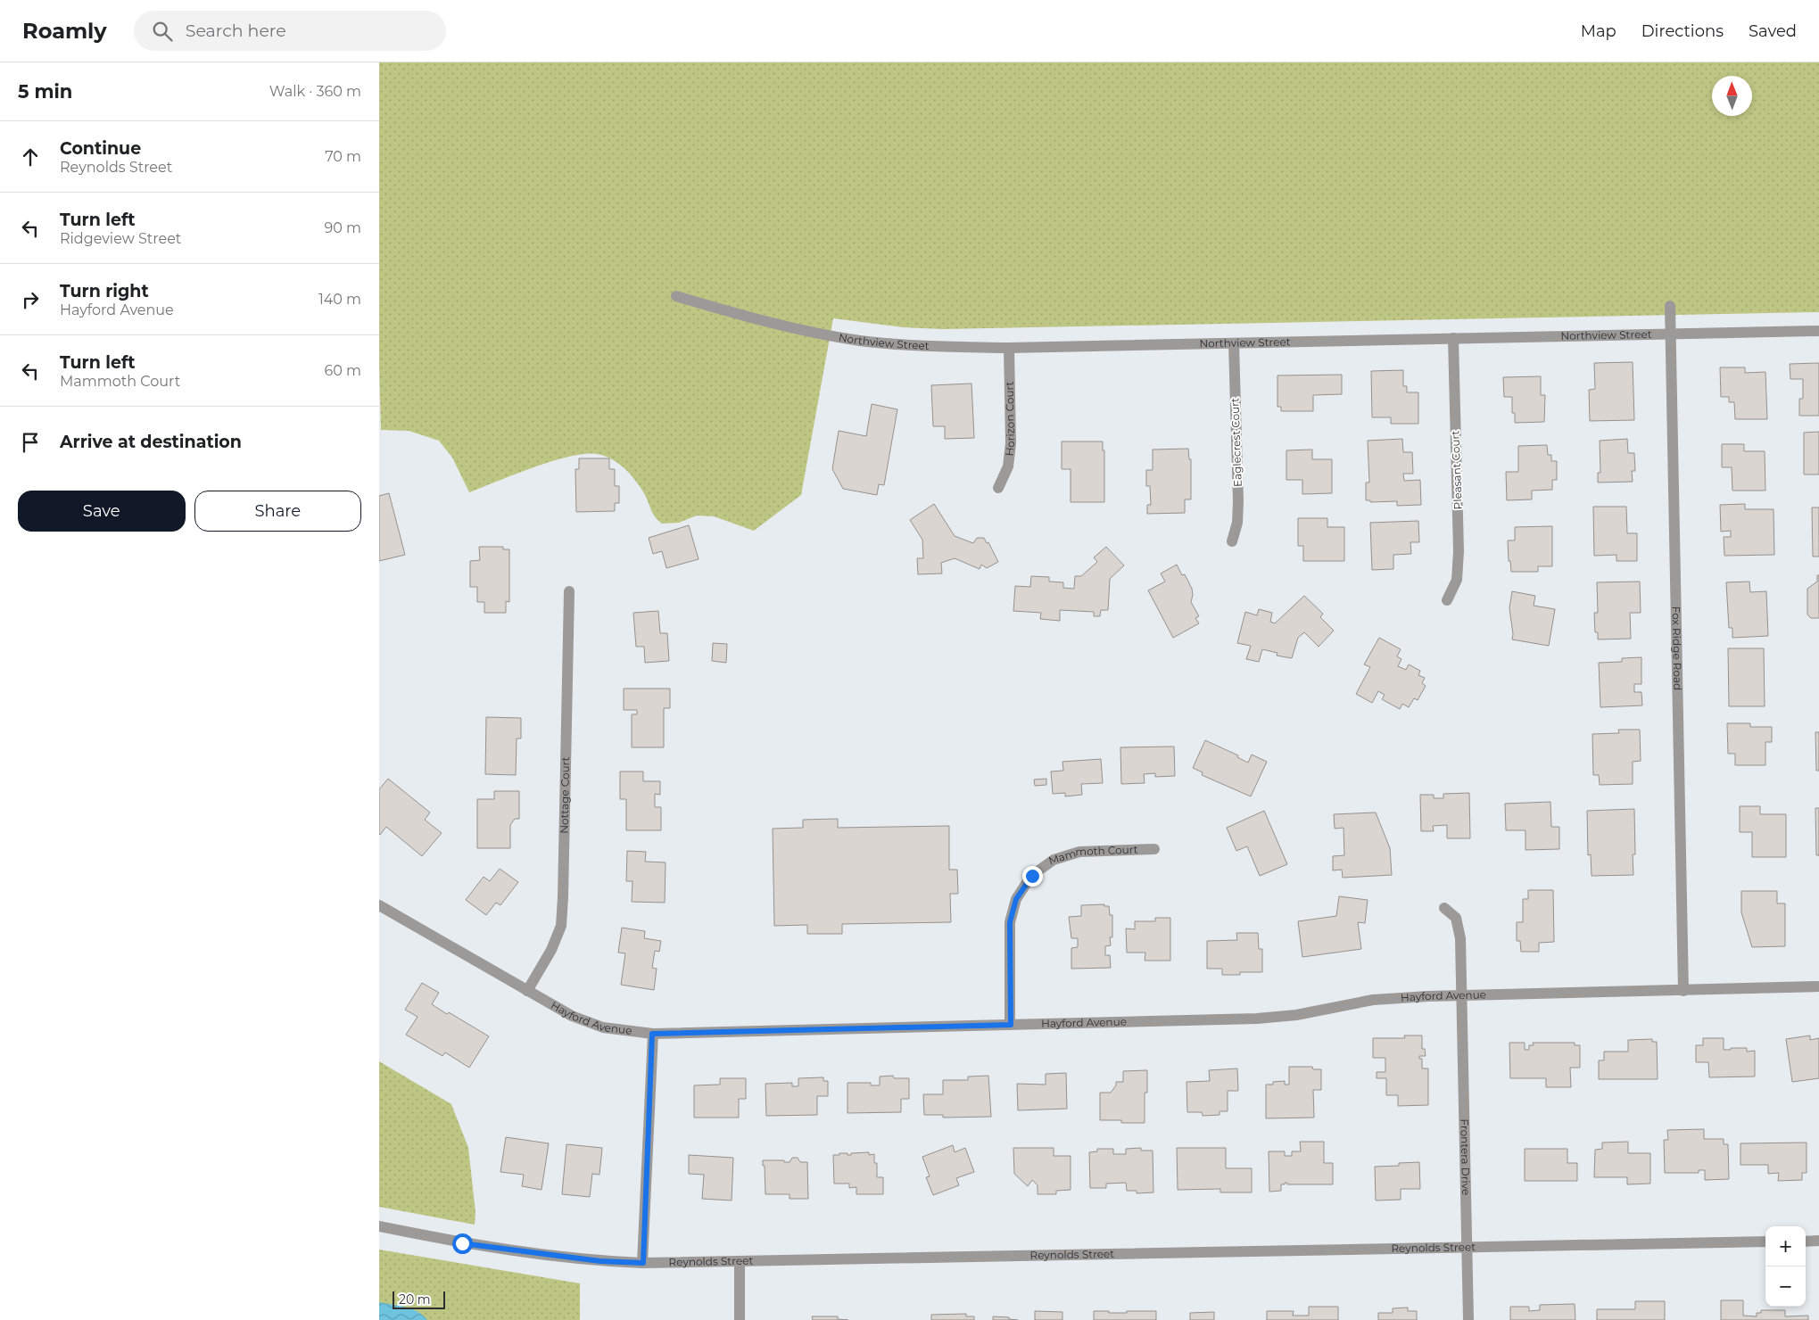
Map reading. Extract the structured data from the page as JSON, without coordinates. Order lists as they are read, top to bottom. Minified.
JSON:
{"streets":{"street":["Northview Street","Horizon Court","Eaglecrest Court","Pleasant Court","Fox Ridge Road","Nottage Court","Mammoth Court","Hayford Avenue","Frontera Drive","Reynolds Street"]},"crossings":[["Northview Street","Horizon Court"],["Northview Street","Eaglecrest Court"],["Northview Street","Pleasant Court"],["Northview Street","Fox Ridge Road"],["Fox Ridge Road","Hayford Avenue"],["Nottage Court","Hayford Avenue"],["Mammoth Court","Hayford Avenue"],["Hayford Avenue","Frontera Drive"],["Frontera Drive","Reynolds Street"]],"scale_bar":"20 m","north":"top","page":{"header":"Roamly","search":"Search here","nav":["Map","Directions","Saved"],"heading":["5 min","Walk · 360 m"],"list":[["Continue","Reynolds Street","70 m"],["Turn left","Ridgeview Street","90 m"],["Turn right","Hayford Avenue","140 m"],["Turn left","Mammoth Court","60 m"],"Arrive at destination"],"buttons":["Save","Share"],"map_buttons":["+","−"],"scale":"20 m"}}
